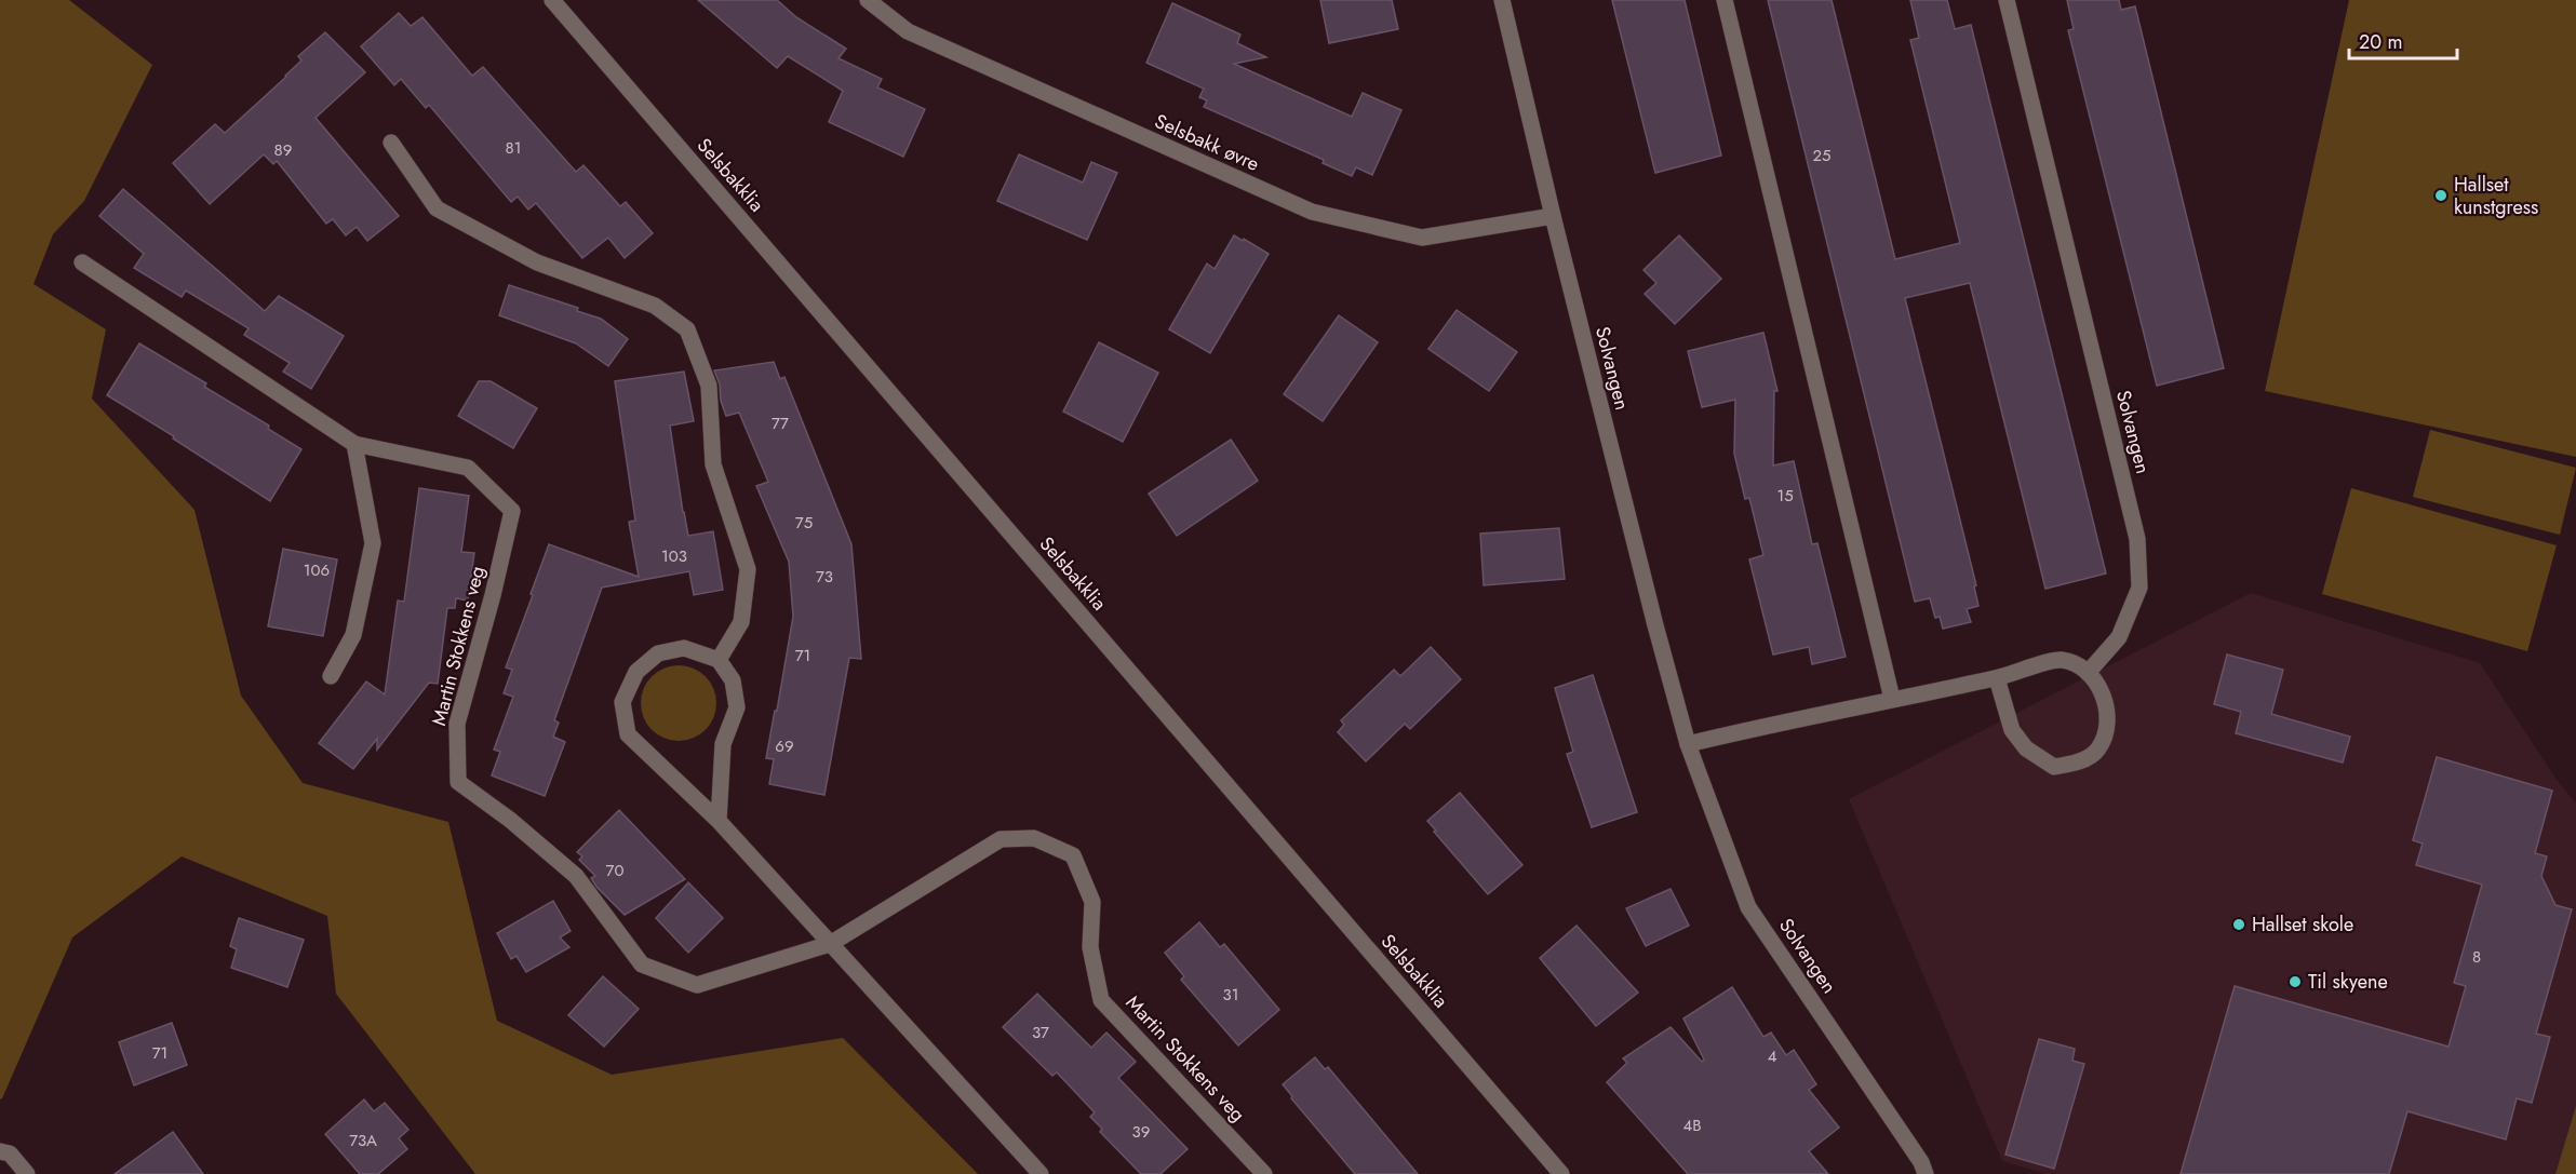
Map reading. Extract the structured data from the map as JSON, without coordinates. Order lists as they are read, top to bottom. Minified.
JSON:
{"streets":{"street":["Selsbakk øvre","Selsbakklia","Solvangen","Martin Stokkens veg"]},"crossings":[["Selsbakk øvre","Solvangen"]],"places":["Hallset kunstgress","Hallset skole","Til skyene"],"house_numbers":["81","89","25","77","15","75","103","106","73","71","69","70","8","31","37","71","4","4B","39","73A"],"scale_bar":"20 m"}
